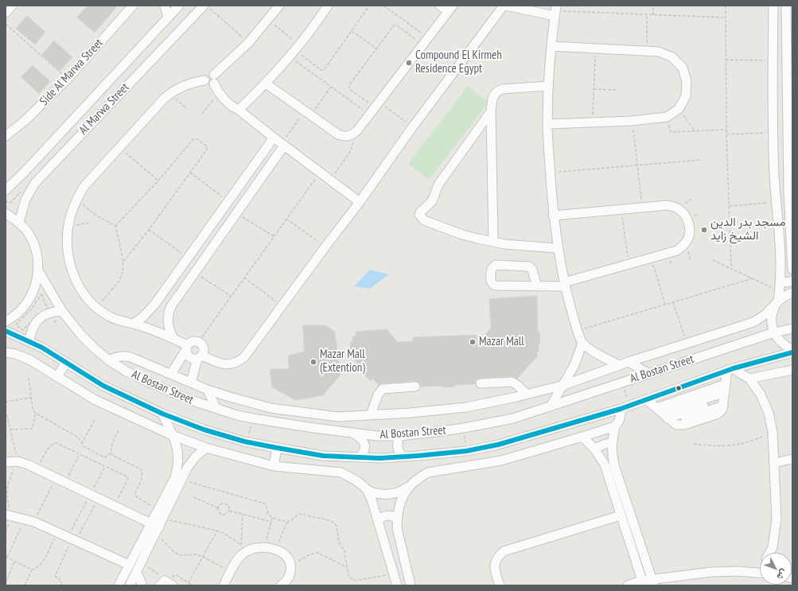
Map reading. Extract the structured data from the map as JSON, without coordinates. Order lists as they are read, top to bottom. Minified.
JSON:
{"streets":{"street":["Side Al Marwa Street","Al Marwa Street","Al Bostan Street"]},"places":["Compound El Kirmeh Residence Egypt","مسجد بدر الدين الشيخ زايد","Mazar Mall","Mazar Mall (Extention)"],"north":"bottom right"}
